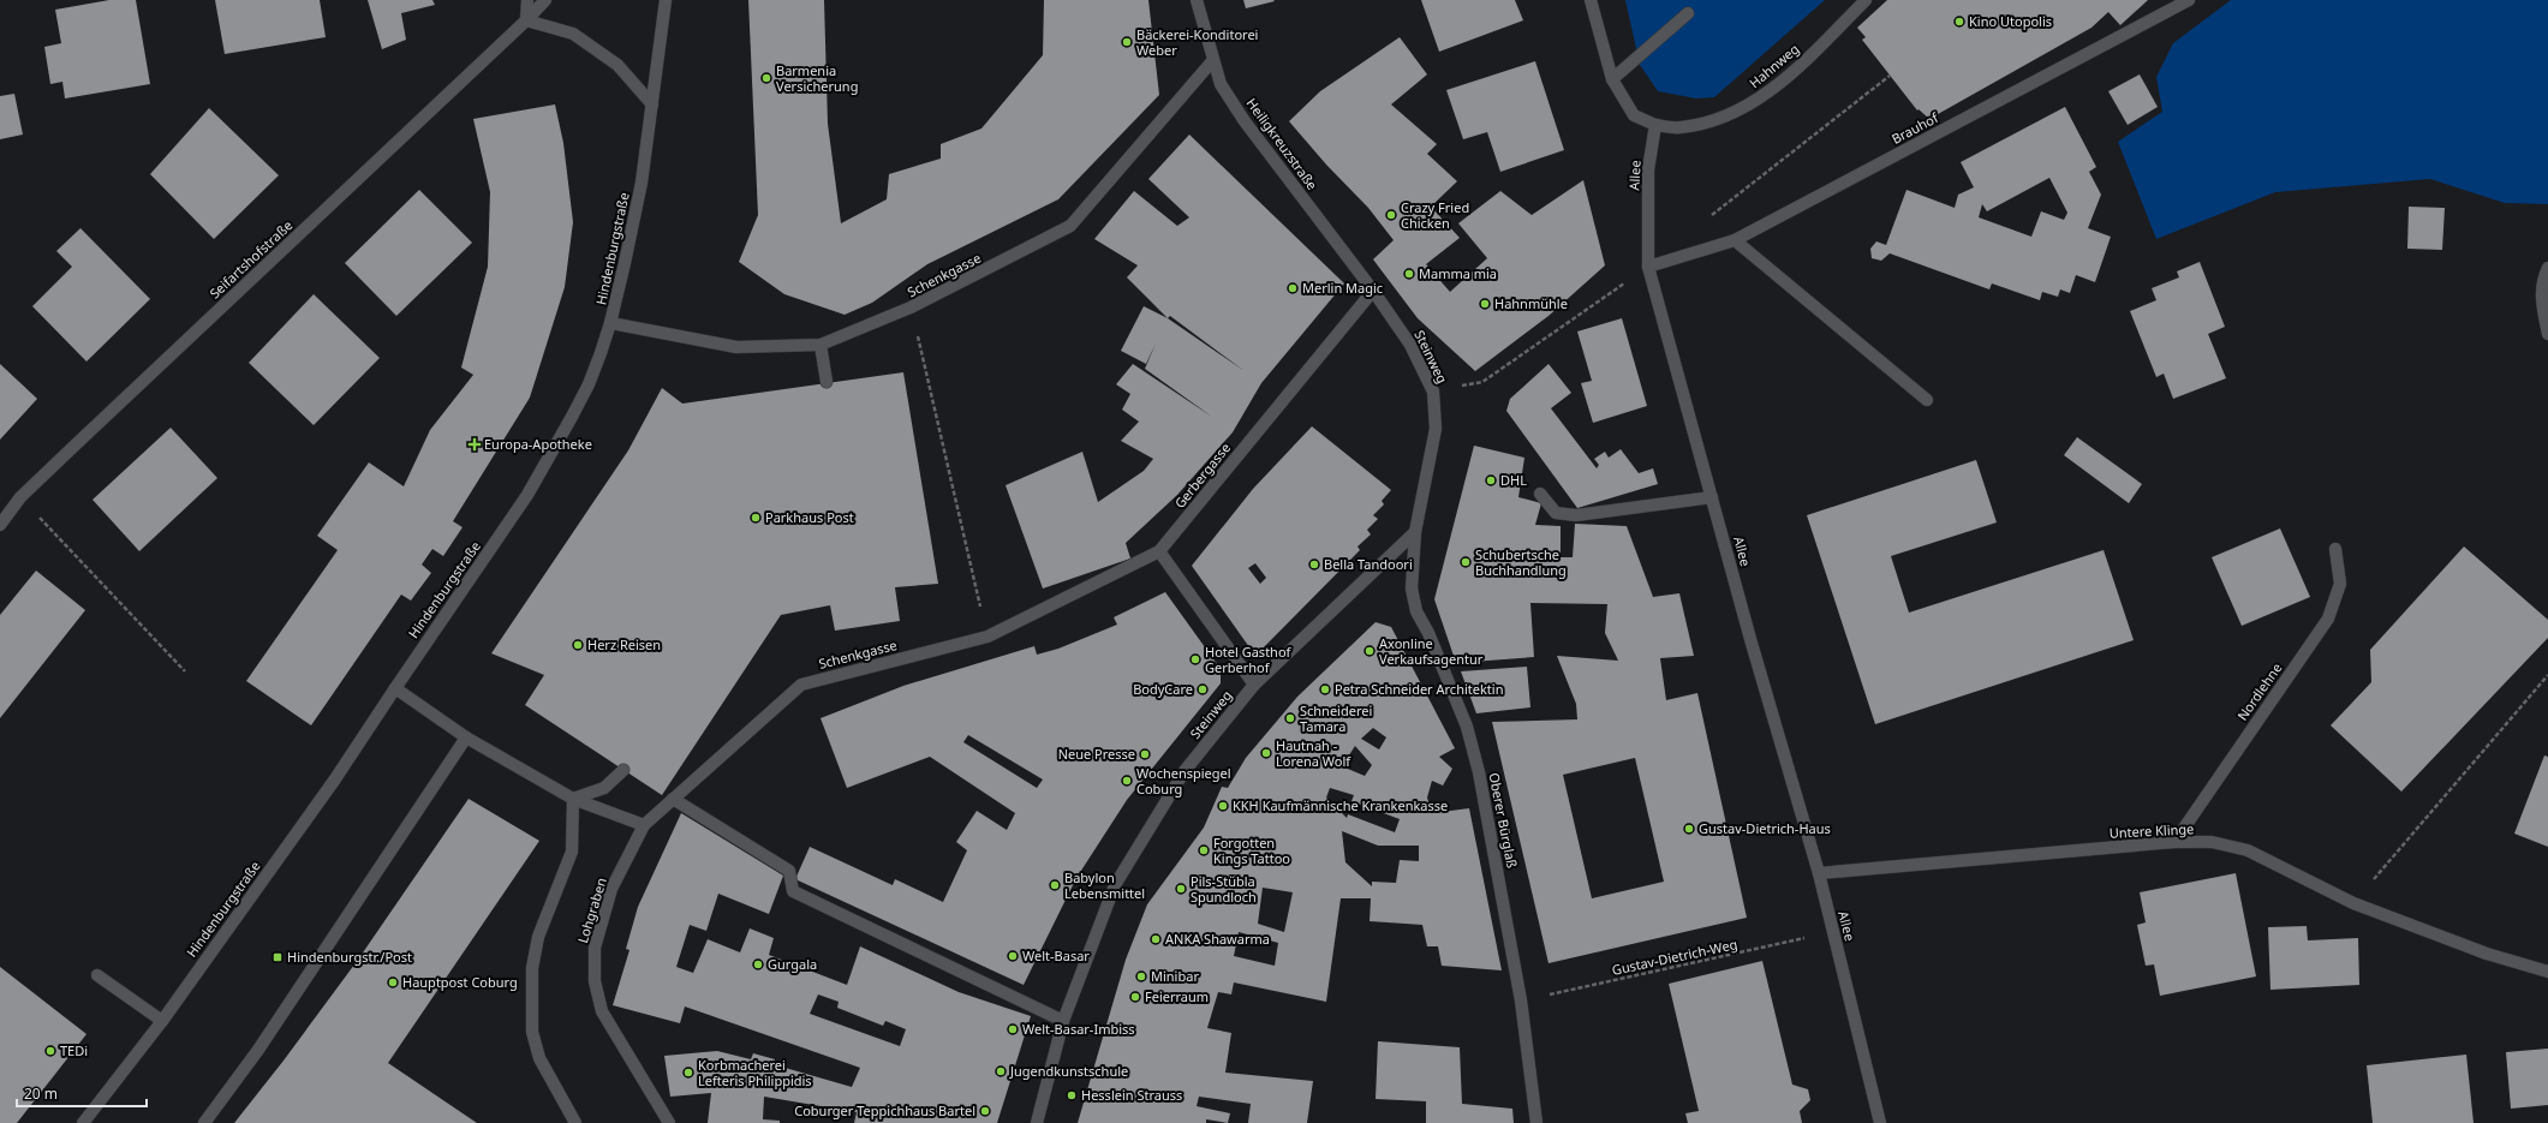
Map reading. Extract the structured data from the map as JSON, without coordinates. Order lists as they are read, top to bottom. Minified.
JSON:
{"streets":{"street":["Hahnweg","Brauhof","Heiligkreuzstraße","Allee","Hindenburgstraße","Seifartshofstraße","Schenkgasse","Steinweg","Gerbergasse","Nordlehne","Oberer Bürglaß","Untere Klinge","Lohgraben"],"path":["Gustav-Dietrich-Weg"]},"crossings":[["Hahnweg","Allee"],["Brauhof","Allee"],["Heiligkreuzstraße","Schenkgasse"],["Heiligkreuzstraße","Steinweg"],["Heiligkreuzstraße","Gerbergasse"],["Allee","Untere Klinge"],["Allee","Gustav-Dietrich-Weg"],["Hindenburgstraße","Schenkgasse"],["Schenkgasse","Gerbergasse"],["Schenkgasse","Lohgraben"],["Steinweg","Gerbergasse"],["Steinweg","Oberer Bürglaß"],["Nordlehne","Untere Klinge"],["Oberer Bürglaß","Gustav-Dietrich-Weg"]],"places":{"other":["Kino Utopolis","Bäckerei-Konditorei Weber","Barmenia Versicherung","Crazy Fried Chicken","Mamma mia","Merlin Magic","Hahnmühle","DHL","Parkhaus Post","Schubertsche Buchhandlung","Bella Tandoori","Herz Reisen","Axonline Verkaufsagentur","Hotel Gasthof Gerberhof","BodyCare","Petra Schneider Architektin","Schneiderei Tamara","Hautnah - Lorena Wolf","Neue Presse","Wochenspiegel Coburg","KKH Kaufmännische Krankenkasse","Gustav-Dietrich-Haus","Forgotten Kings Tattoo","Babylon Lebensmittel","Pils-Stübla Spundloch","ANKA Shawarma","Welt-Basar","Gurgala","Minibar","Hauptpost Coburg","Feierraum","Welt-Basar-Imbiss","TEDi","Jugendkunstschule","Korbmacherei Lefteris Philippidis","Hesslein Strauss","Coburger Teppichhaus Bartel"],"health":["Europa-Apotheke"],"transit":["Hindenburgstr./Post"]},"scale_bar":"20 m"}
